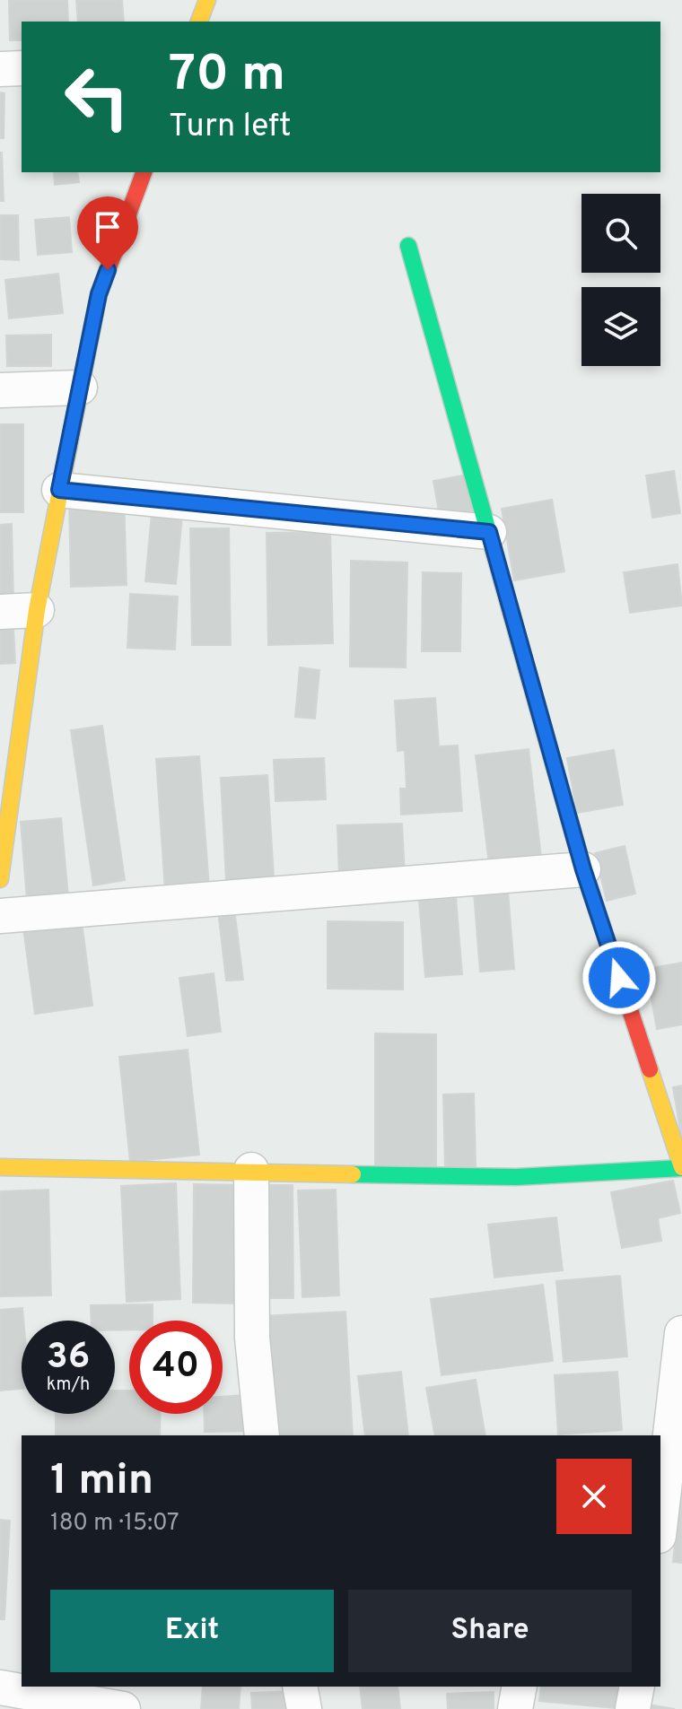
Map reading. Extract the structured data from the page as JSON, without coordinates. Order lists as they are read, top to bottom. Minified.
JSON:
{"page":{"turn":["70 m","Turn left"],"speed":"36 km/h","limit":"40","heading":["1 min","180 m · 15:07"],"buttons":["Exit","Share"]}}
